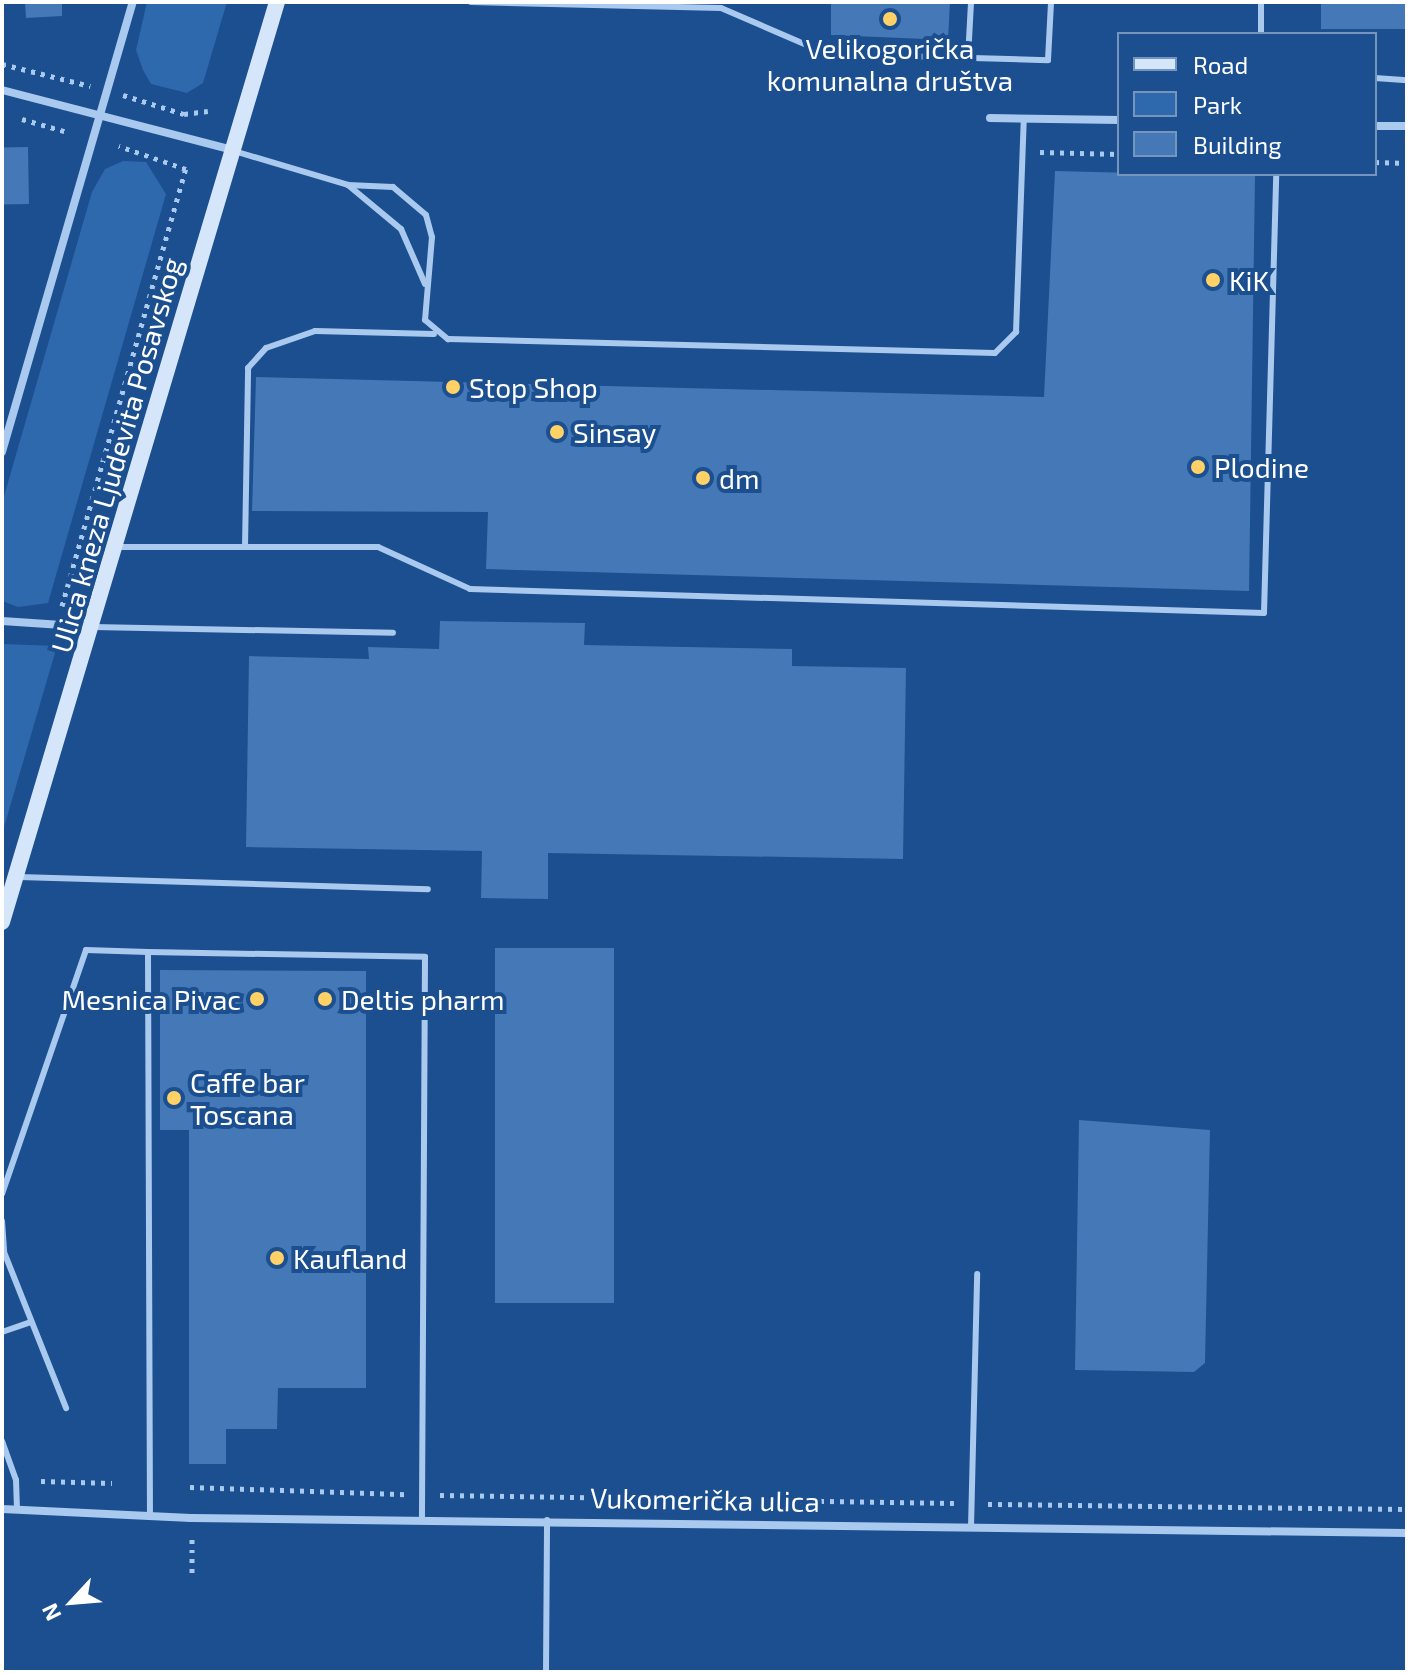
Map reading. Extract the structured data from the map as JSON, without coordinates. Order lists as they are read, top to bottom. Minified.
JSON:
{"streets":{"main road":["Ulica kneza Ljudevita Posavskog"],"street":["Vukomerička ulica"]},"places":["Velikogorička komunalna društva","KiK","Stop Shop","Sinsay","Plodine","dm","Mesnica Pivac","Deltis pharm","Caffe bar Toscana","Kaufland"],"legend":["Road","Park","Building"],"north":"bottom left"}
